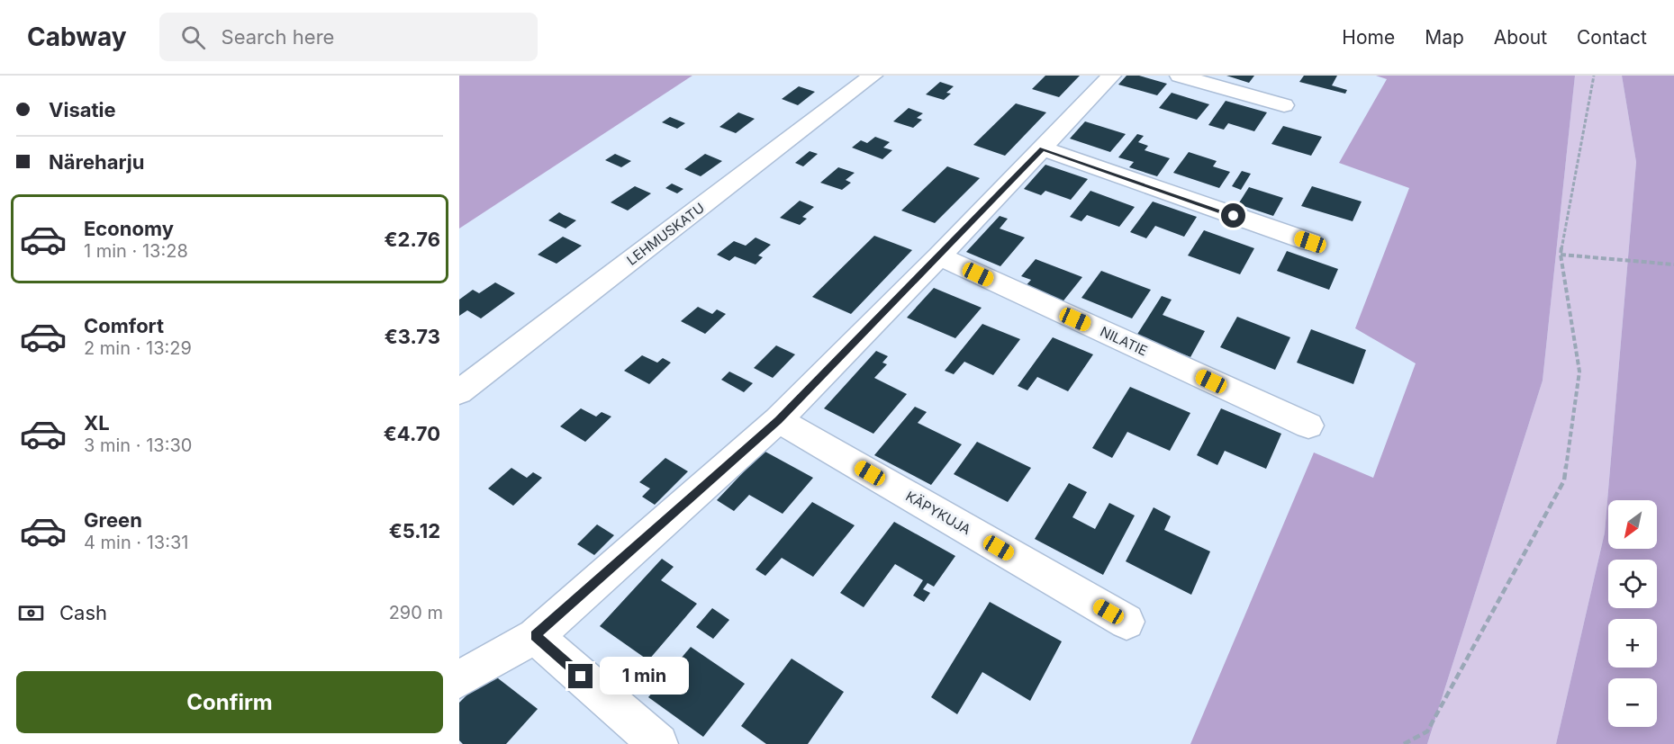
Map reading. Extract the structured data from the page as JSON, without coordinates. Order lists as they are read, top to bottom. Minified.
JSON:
{"streets":{"street":["LEHMUSKATU","NILATIE","KÄPYKUJA"]},"north":"bottom left","page":{"header":"Cabway","search":"Search here","nav":["Home","Map","About","Contact"],"banner":["Visatie","Näreharju"],"list":[{"name":"Economy","note":"1 min · 13:28","value":"€2.76"},{"name":"Comfort","note":"2 min · 13:29","value":"€3.73"},{"name":"XL","note":"3 min · 13:30","value":"€4.70"},{"name":"Green","note":"4 min · 13:31","value":"€5.12"}],"map_buttons":["+","−"],"pay":["Cash","290 m"],"bubble":"1 min","buttons":"Confirm"}}
